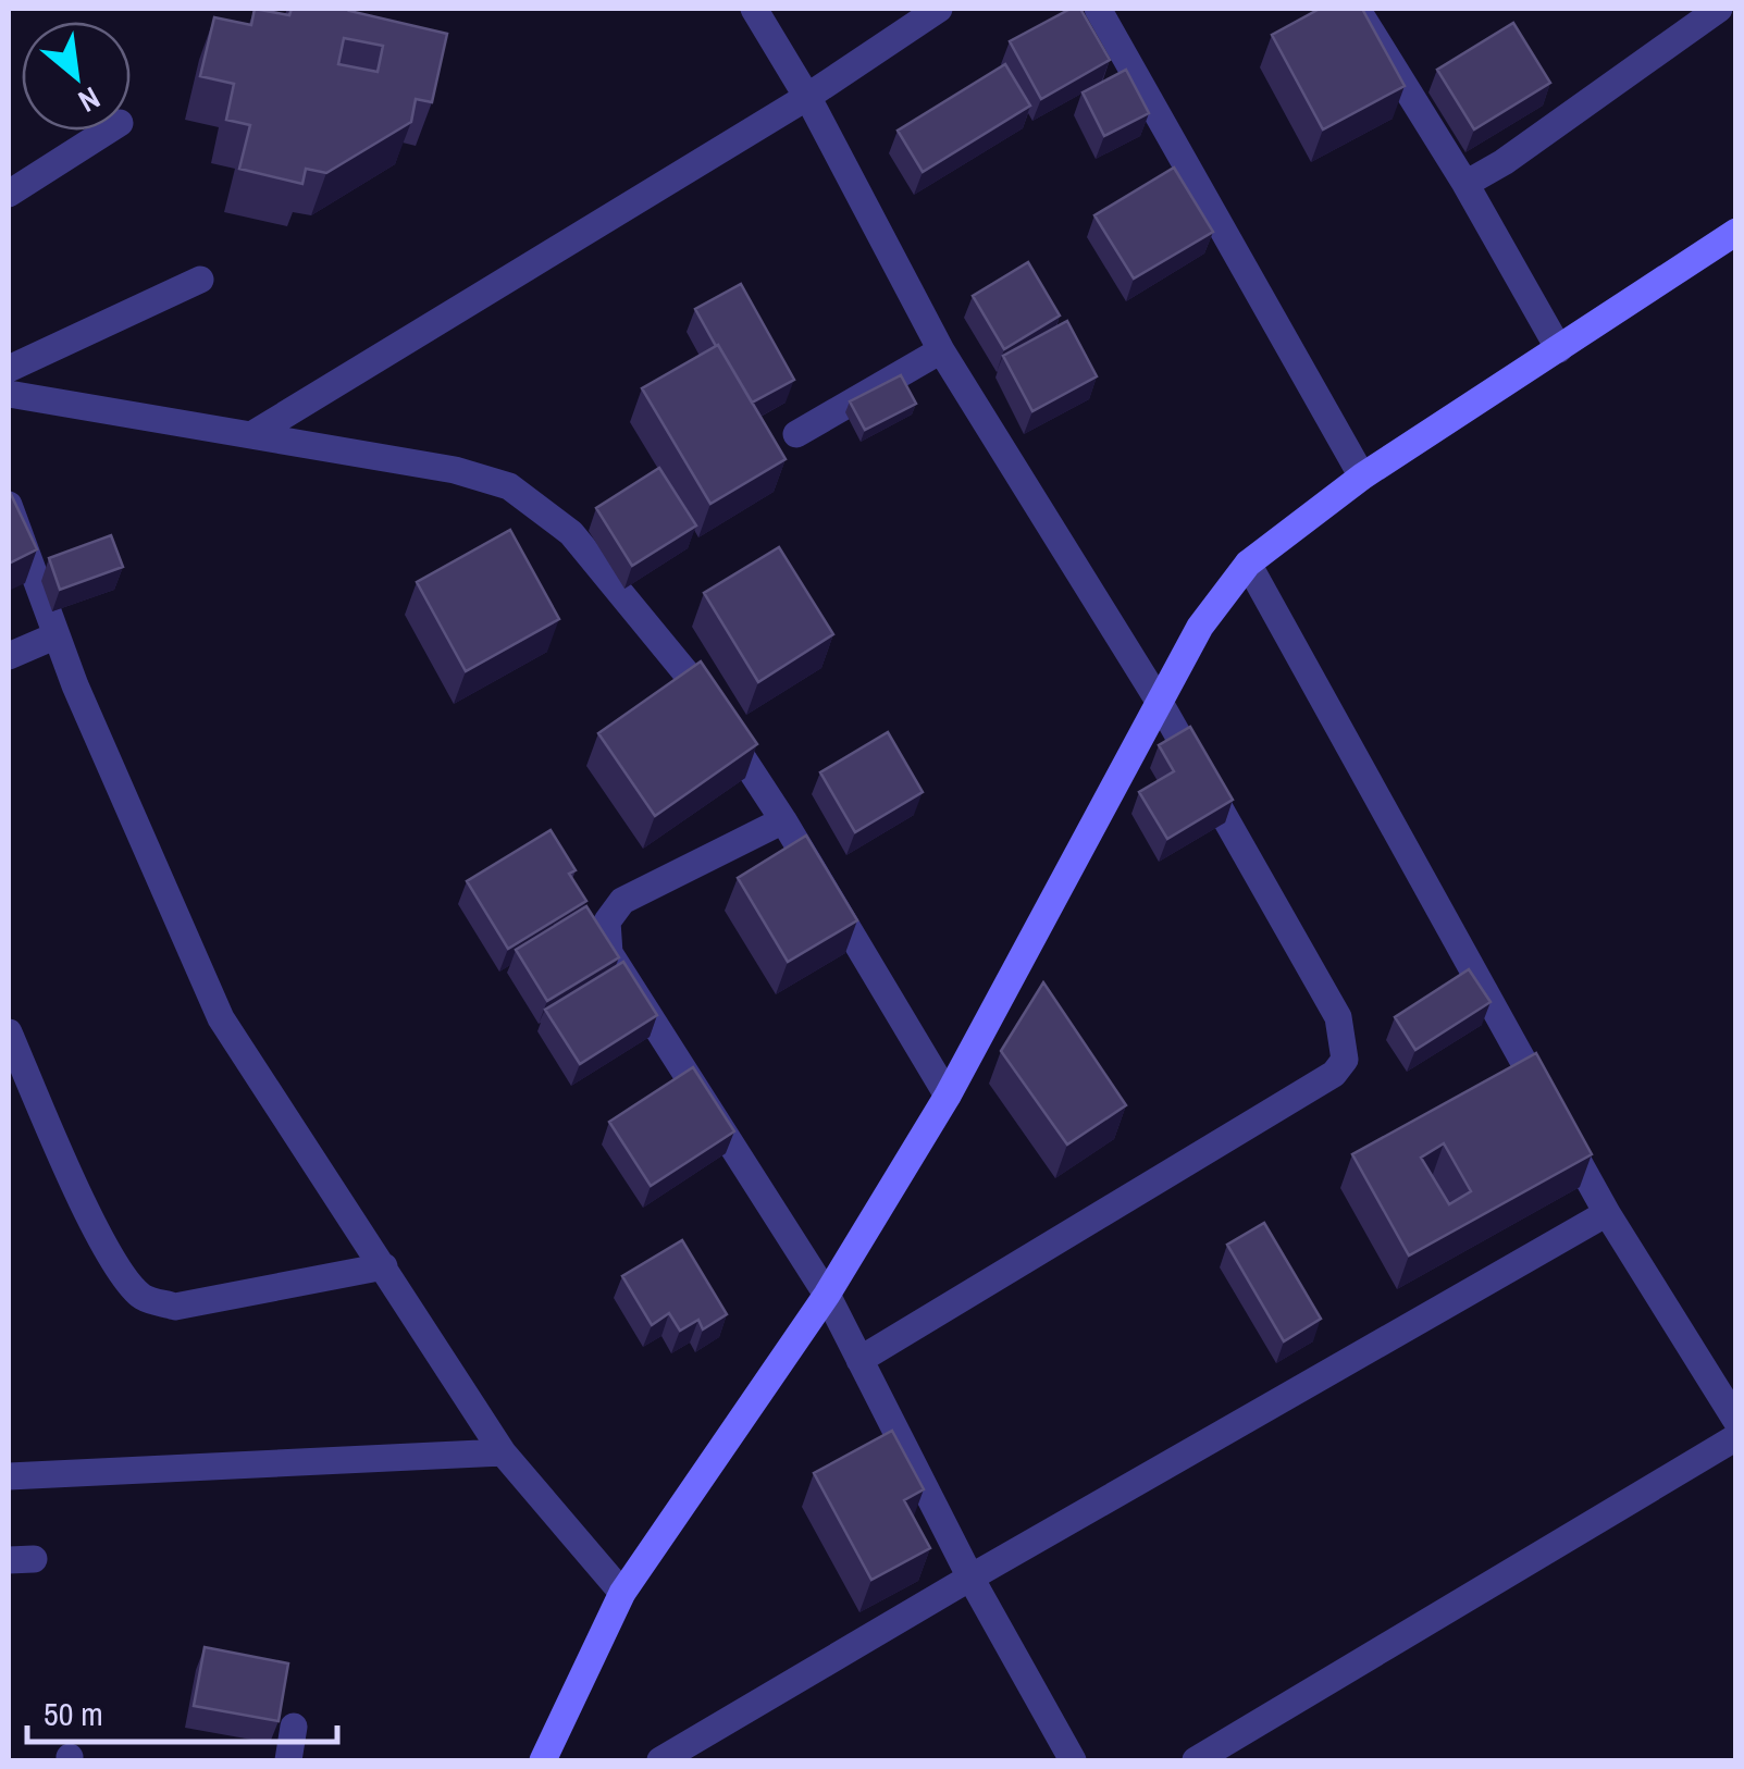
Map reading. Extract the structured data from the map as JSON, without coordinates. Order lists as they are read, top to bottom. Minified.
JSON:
{"scale_bar":"50 m","north":"bottom right"}
